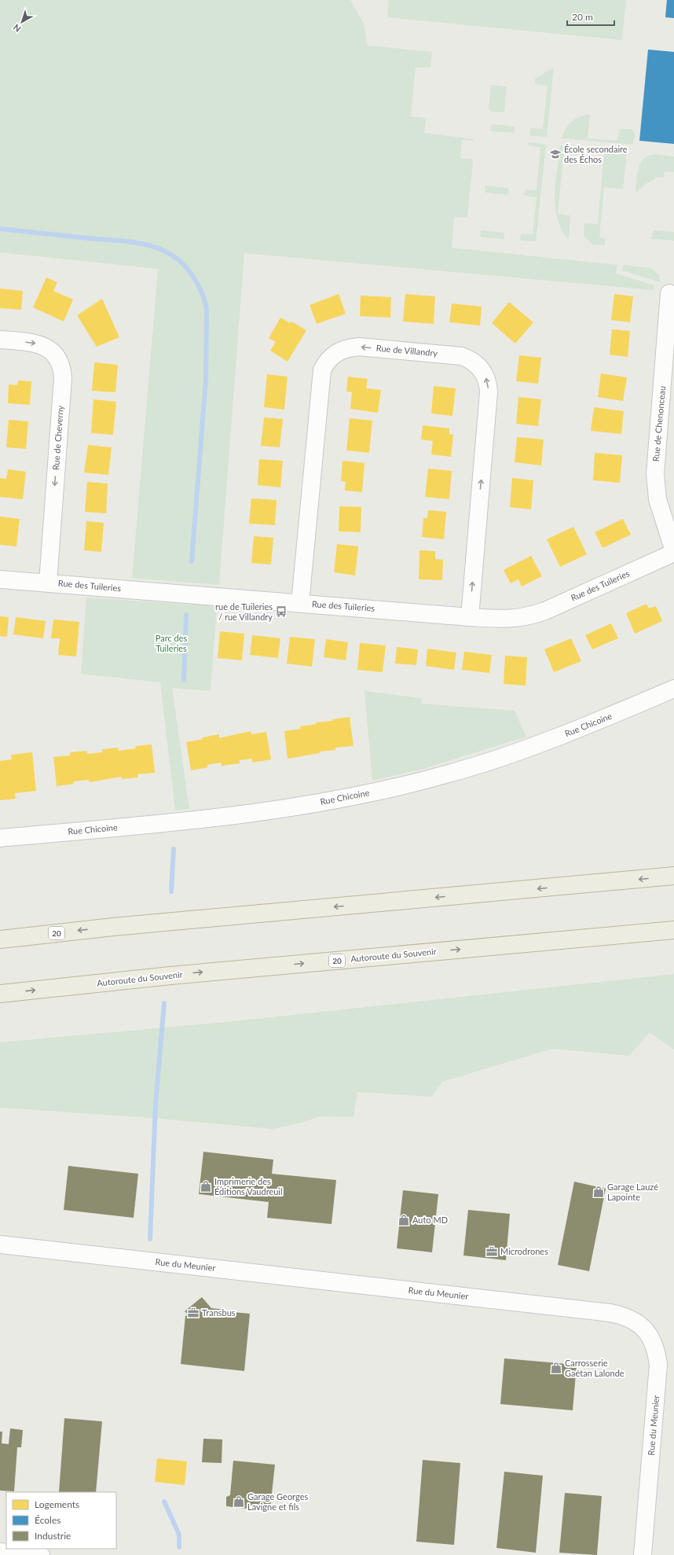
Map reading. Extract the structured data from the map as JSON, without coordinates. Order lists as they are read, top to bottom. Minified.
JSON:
{"streets":{"highway":["20","Autoroute du Souvenir"],"street":["Rue de Villandry","Rue de Chenonceau","Rue de Cheverny","Rue des Tuileries","Rue Chicoine","Rue du Meunier"]},"crossings":[["Rue de Villandry","Rue des Tuileries"],["Rue de Chenonceau","Rue des Tuileries"],["Rue de Cheverny","Rue des Tuileries"]],"one_way":["Rue de Cheverny"],"parks":["Parc des Tuileries"],"places":{"school or university":["École secondaire des Échos"],"bus stop":["rue de Tuileries / rue Villandry"],"shop":["Imprimerie des Éditions Vaudreuil","Garage Lauzé Lapointe","Auto MD","Carrosserie Gaétan Lalonde","Garage Georges Lavigne et fils"],"office":["Microdrones","Transbus"]},"legend":["Logements","Écoles","Industrie"],"scale_bar":"20 m","north":"bottom left"}
